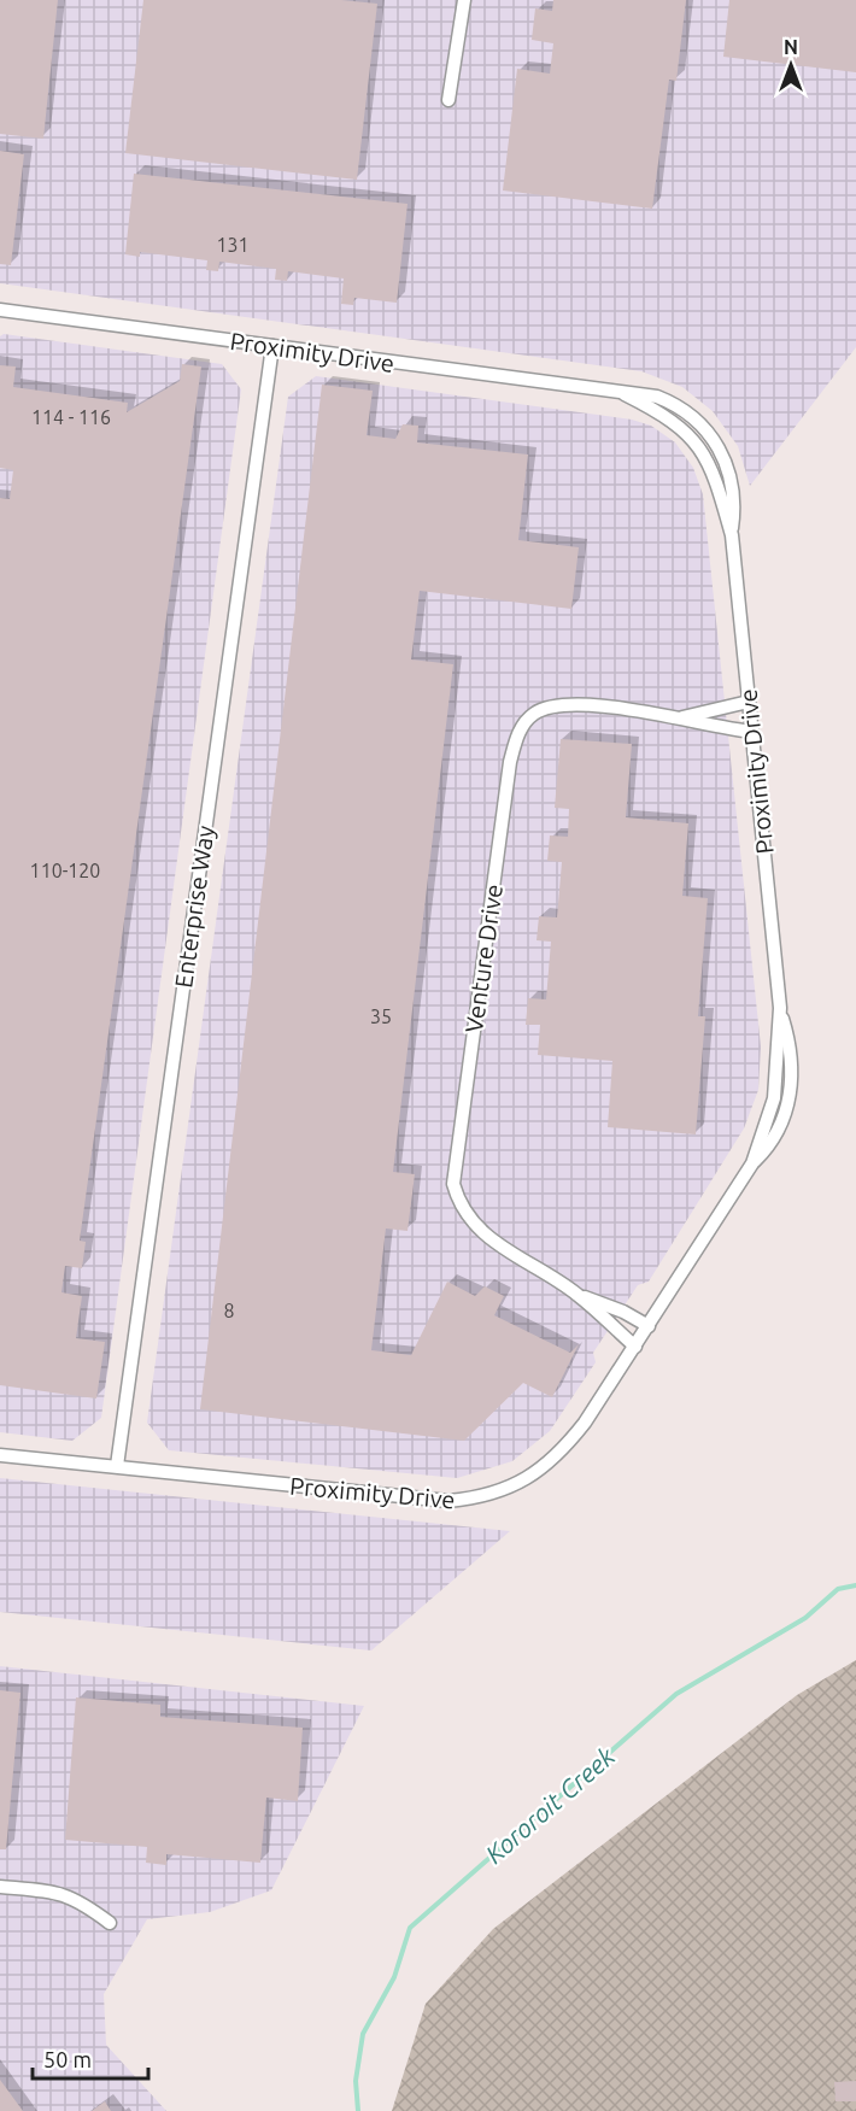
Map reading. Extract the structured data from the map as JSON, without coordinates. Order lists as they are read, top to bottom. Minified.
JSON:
{"streets":{"street":["Proximity Drive","Enterprise Way","Venture Drive"]},"crossings":[["Proximity Drive","Enterprise Way"],["Proximity Drive","Venture Drive"]],"water":["Kororoit Creek"],"house_numbers":["131","114 - 116","110-120","35","8"],"scale_bar":"50 m","north":"top"}
